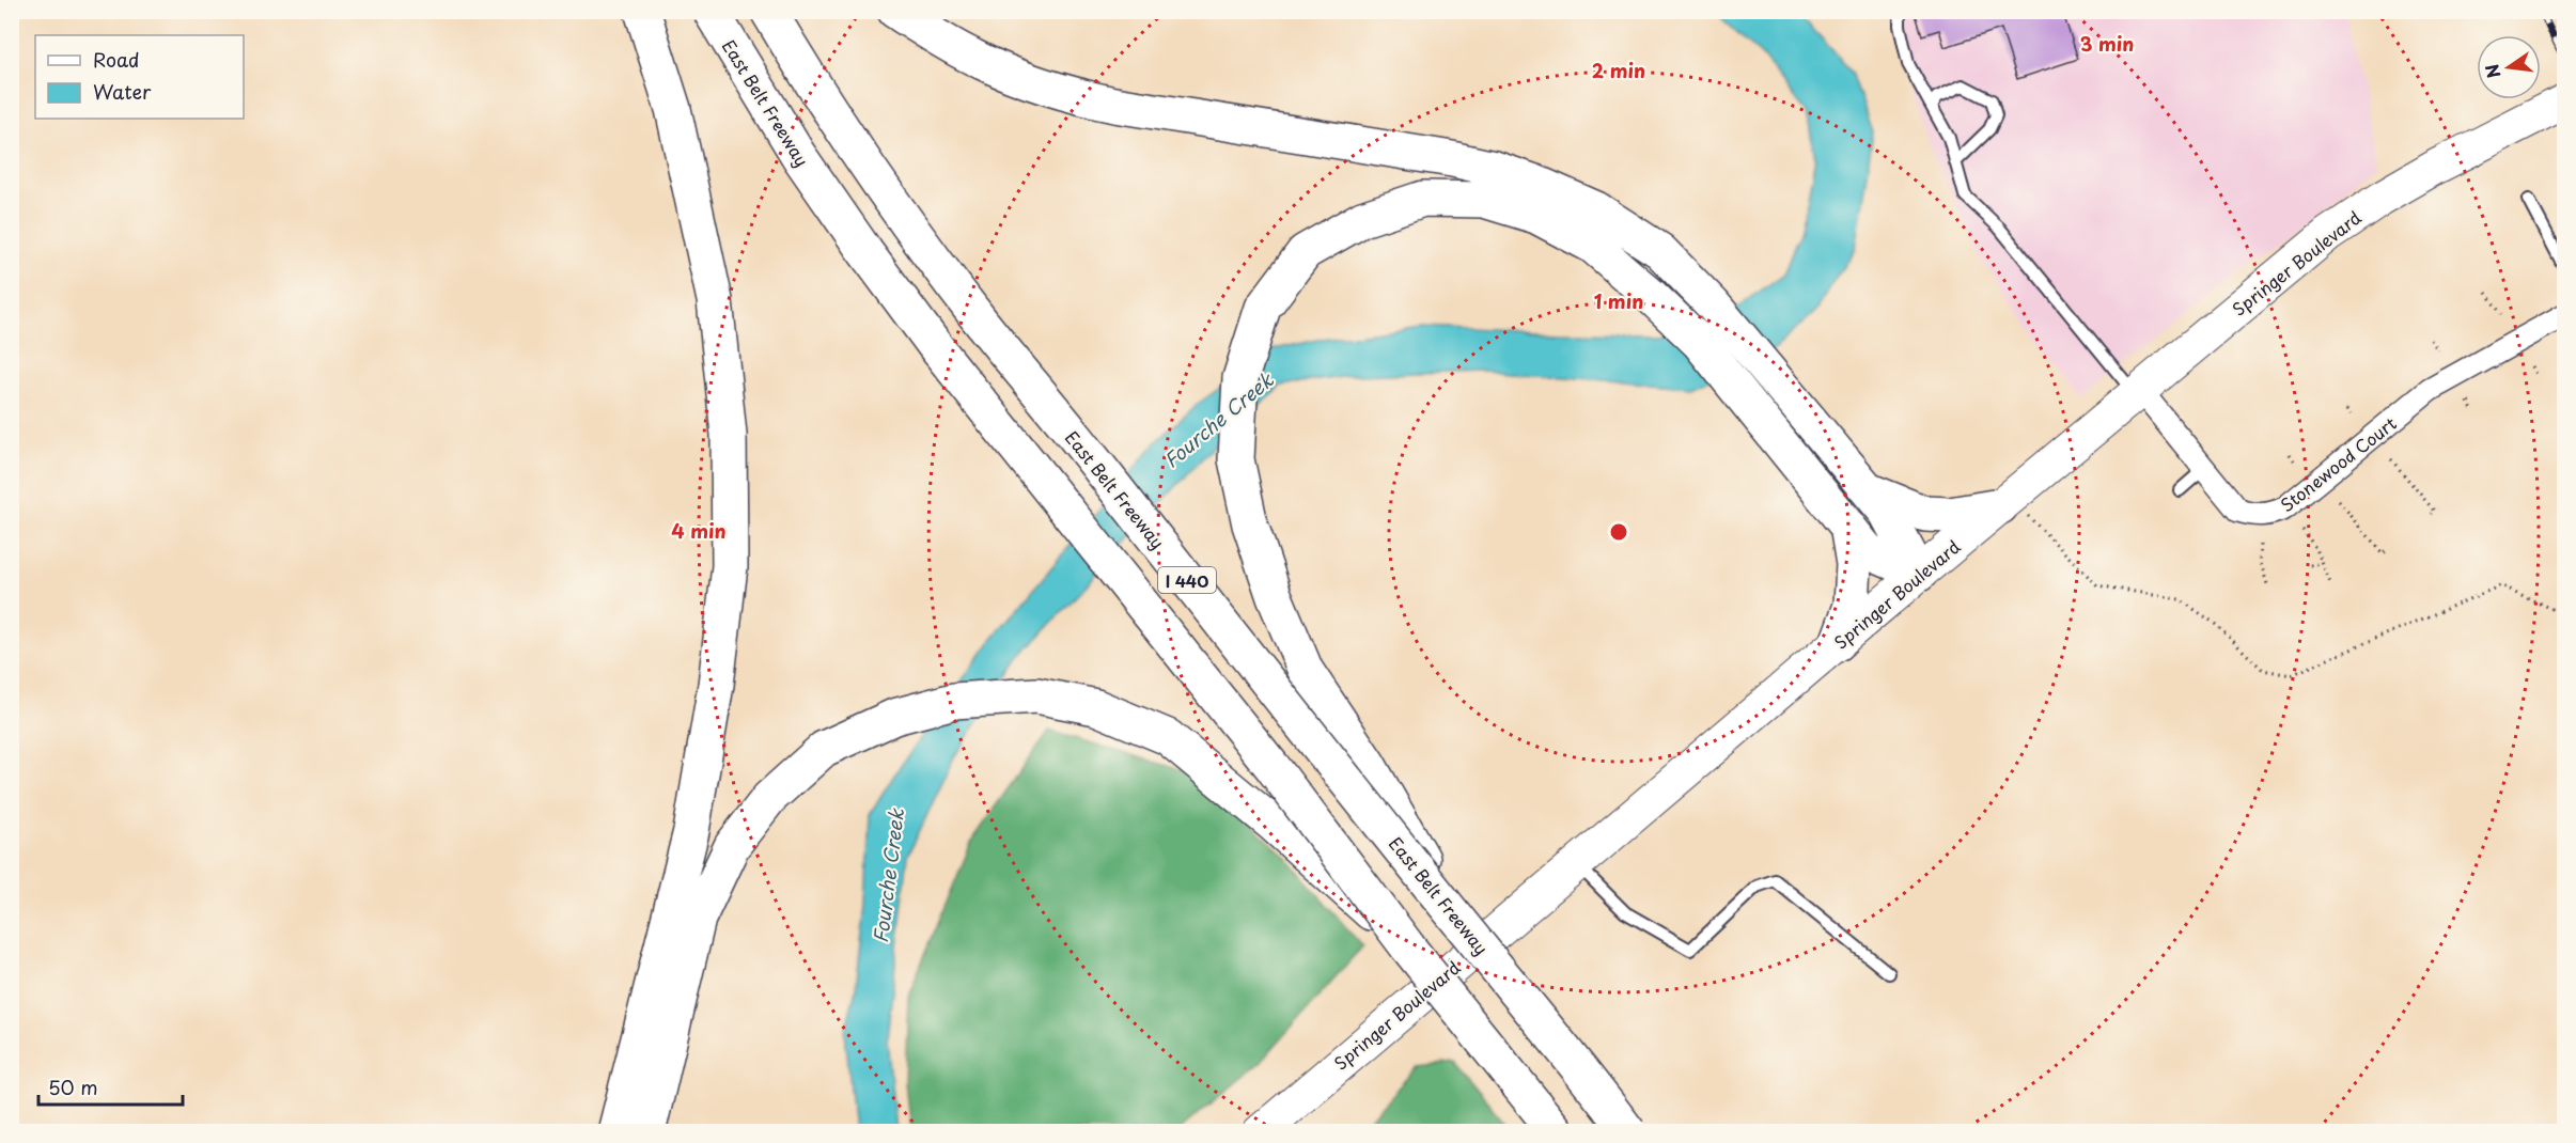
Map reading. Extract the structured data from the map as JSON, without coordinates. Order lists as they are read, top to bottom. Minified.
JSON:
{"streets":{"highway":["East Belt Freeway","I 440"],"main road":["Springer Boulevard"],"street":["Stonewood Court"]},"crossings":[["Springer Boulevard","Stonewood Court"]],"water":["Fourche Creek"],"legend":["Road","Water"],"scale_bar":"50 m","north":"left","rings":["3 min","2 min","1 min","4 min"]}
